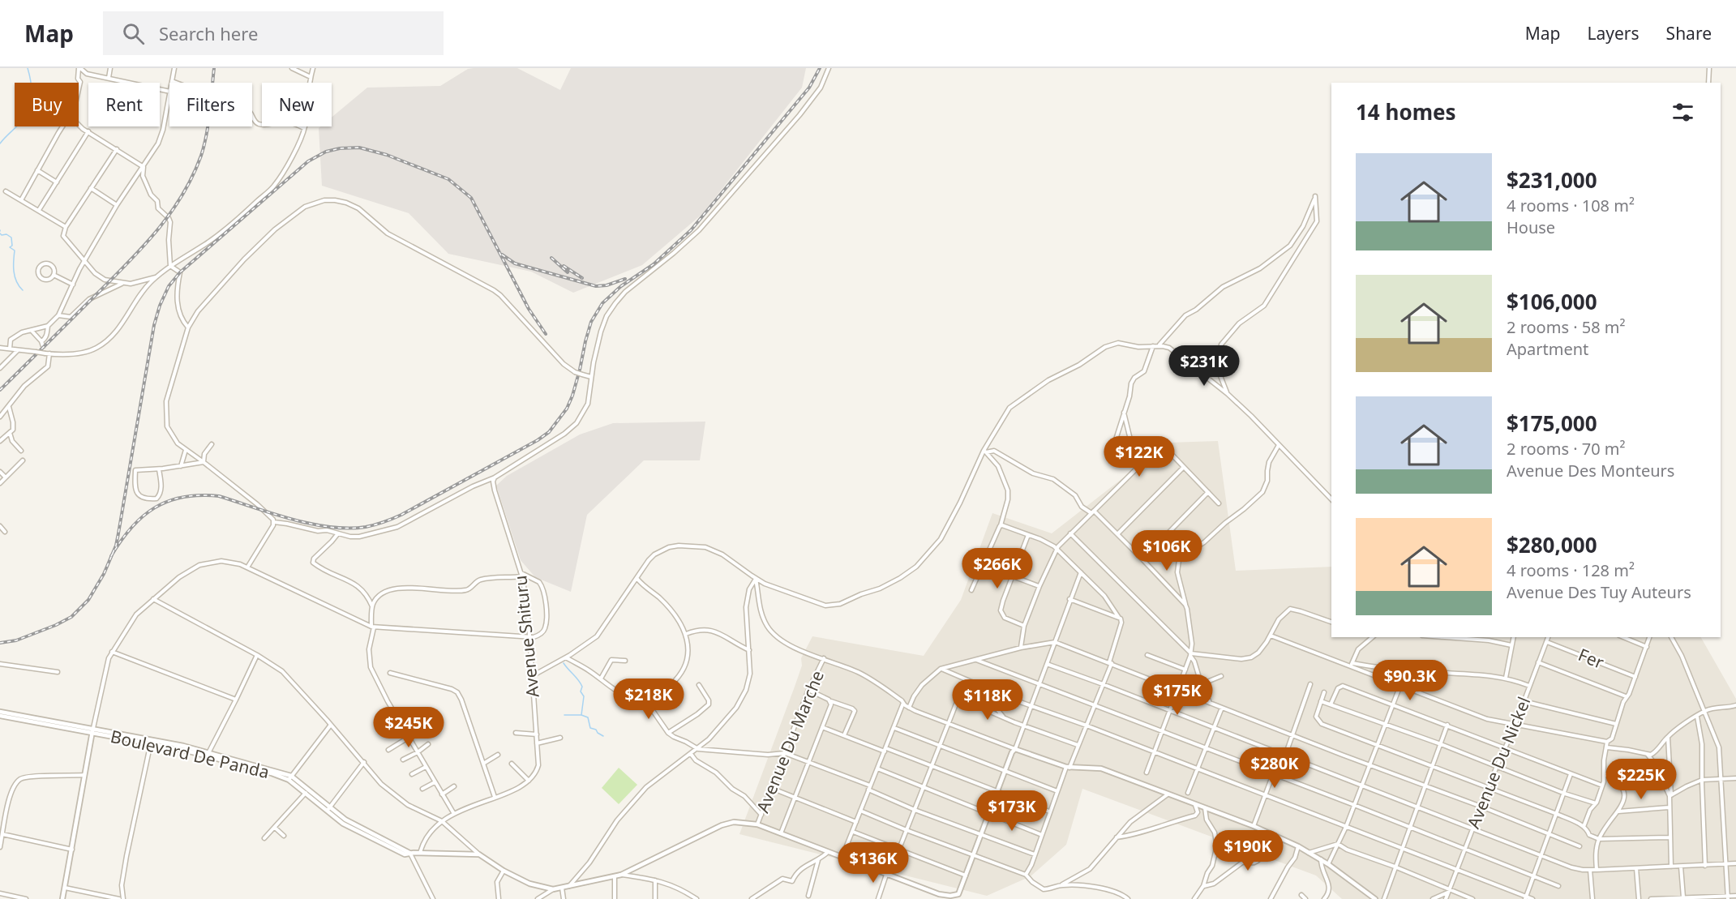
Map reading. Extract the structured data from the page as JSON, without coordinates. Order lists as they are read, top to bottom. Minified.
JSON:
{"streets":{"street":["Avenue Shituru","Fer","Avenue Du Marche","Boulevard De Panda","Avenue Du Nickel"]},"crossings":[["Fer","Avenue Du Nickel"]],"page":{"header":"Map","search":"Search here","nav":["Map","Layers","Share"],"chip":["Buy","Rent","Filters","New"],"heading":"14 homes","list":[{"name":"$231,000","note":"4 rooms · 108 m² · House"},{"name":"$106,000","note":"2 rooms · 58 m² · Apartment"},{"name":"$175,000","note":"2 rooms · 70 m² · Avenue Des Monteurs"},{"name":"$280,000","note":"4 rooms · 128 m² · Avenue Des Tuy Auteurs"}],"price":["$231K","$122K","$106K","$266K","$90.3K","$175K","$218K","$118K","$245K","$280K","$225K","$173K","$190K","$136K"]}}
